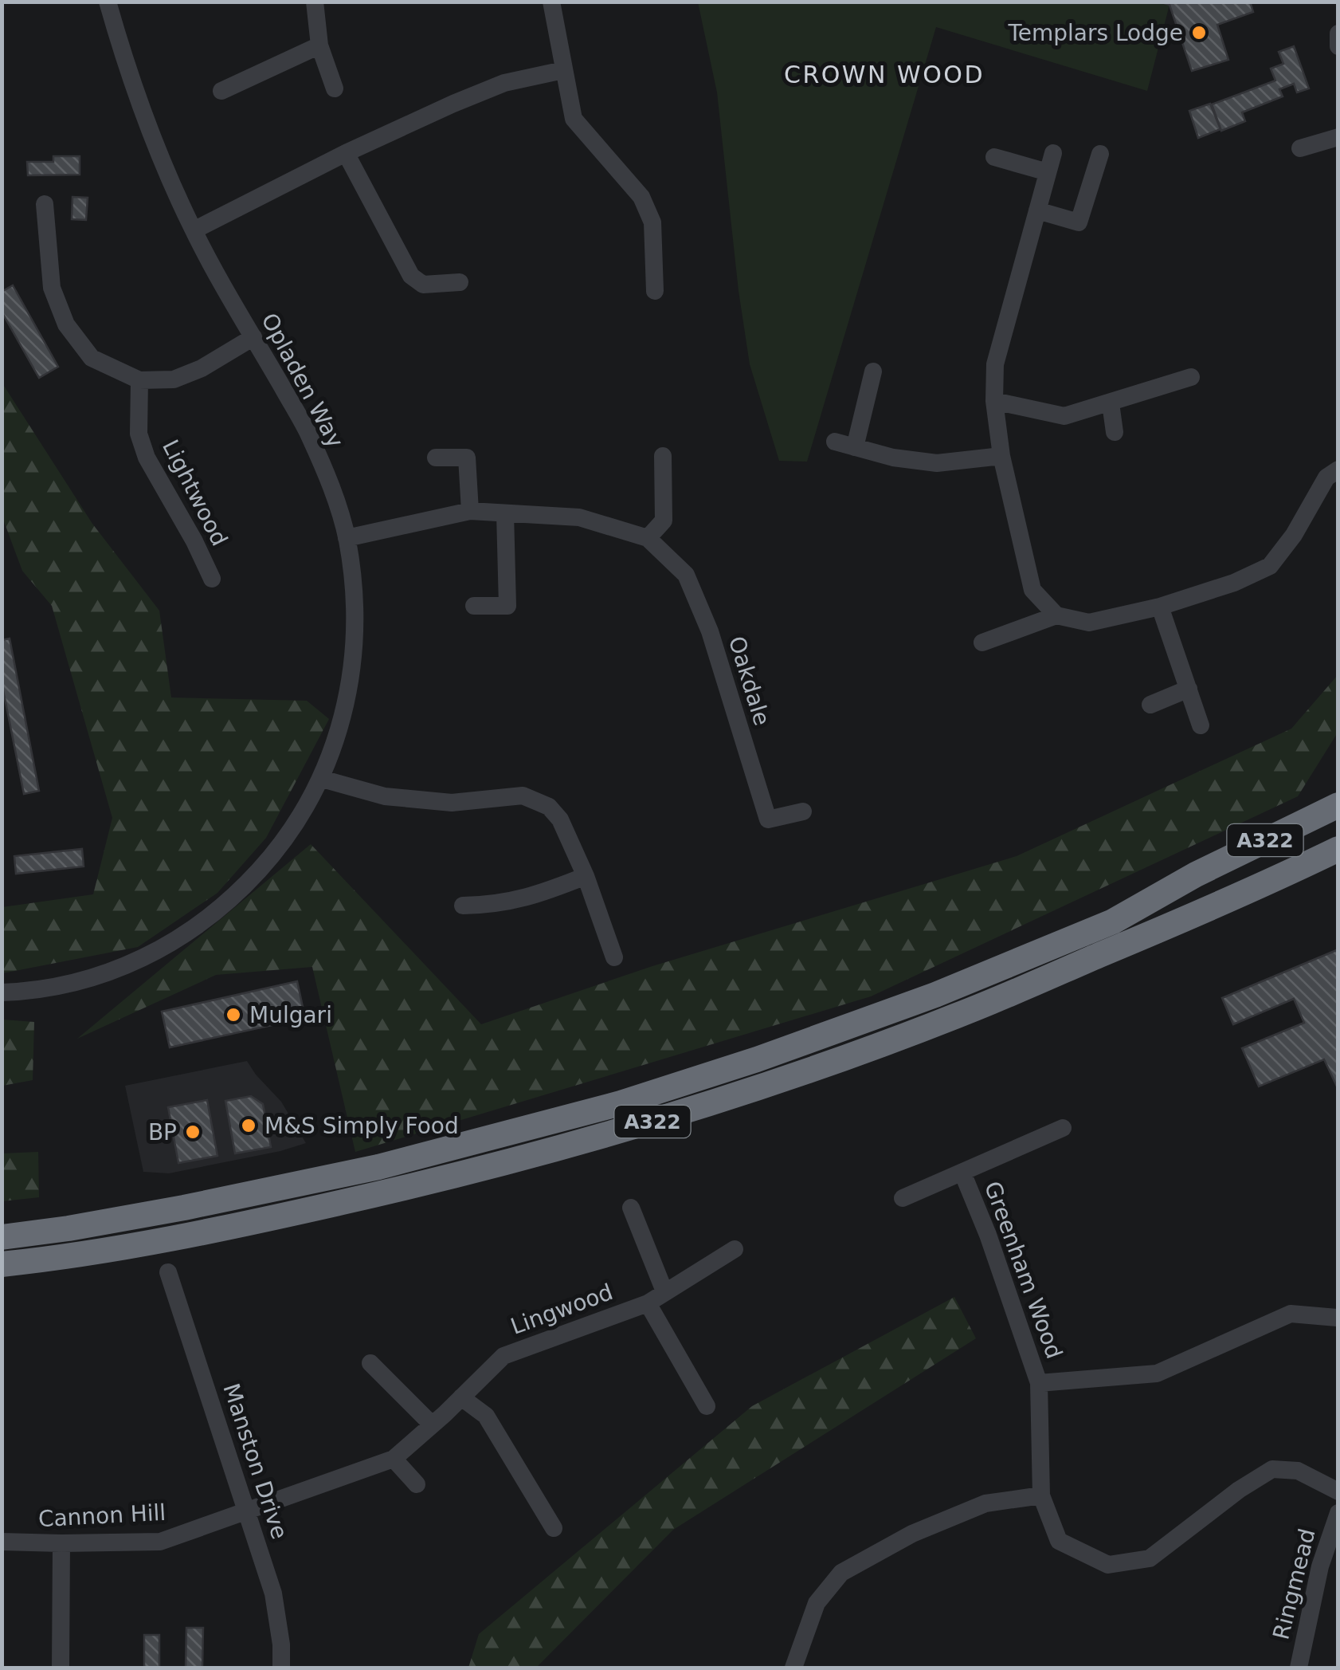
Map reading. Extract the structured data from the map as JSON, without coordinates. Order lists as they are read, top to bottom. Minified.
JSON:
{"streets":{"highway":["A322"],"street":["Opladen Way","Lightwood","Oakdale","Greenham Wood","Lingwood","Manston Drive","Cannon Hill","Ringmead"]},"crossings":[["Opladen Way","Oakdale"],["Lingwood","Manston Drive"],["Lingwood","Cannon Hill"],["Manston Drive","Cannon Hill"]],"districts":["CROWN WOOD"],"places":["Templars Lodge","Mulgari","M&S Simply Food","BP"]}
